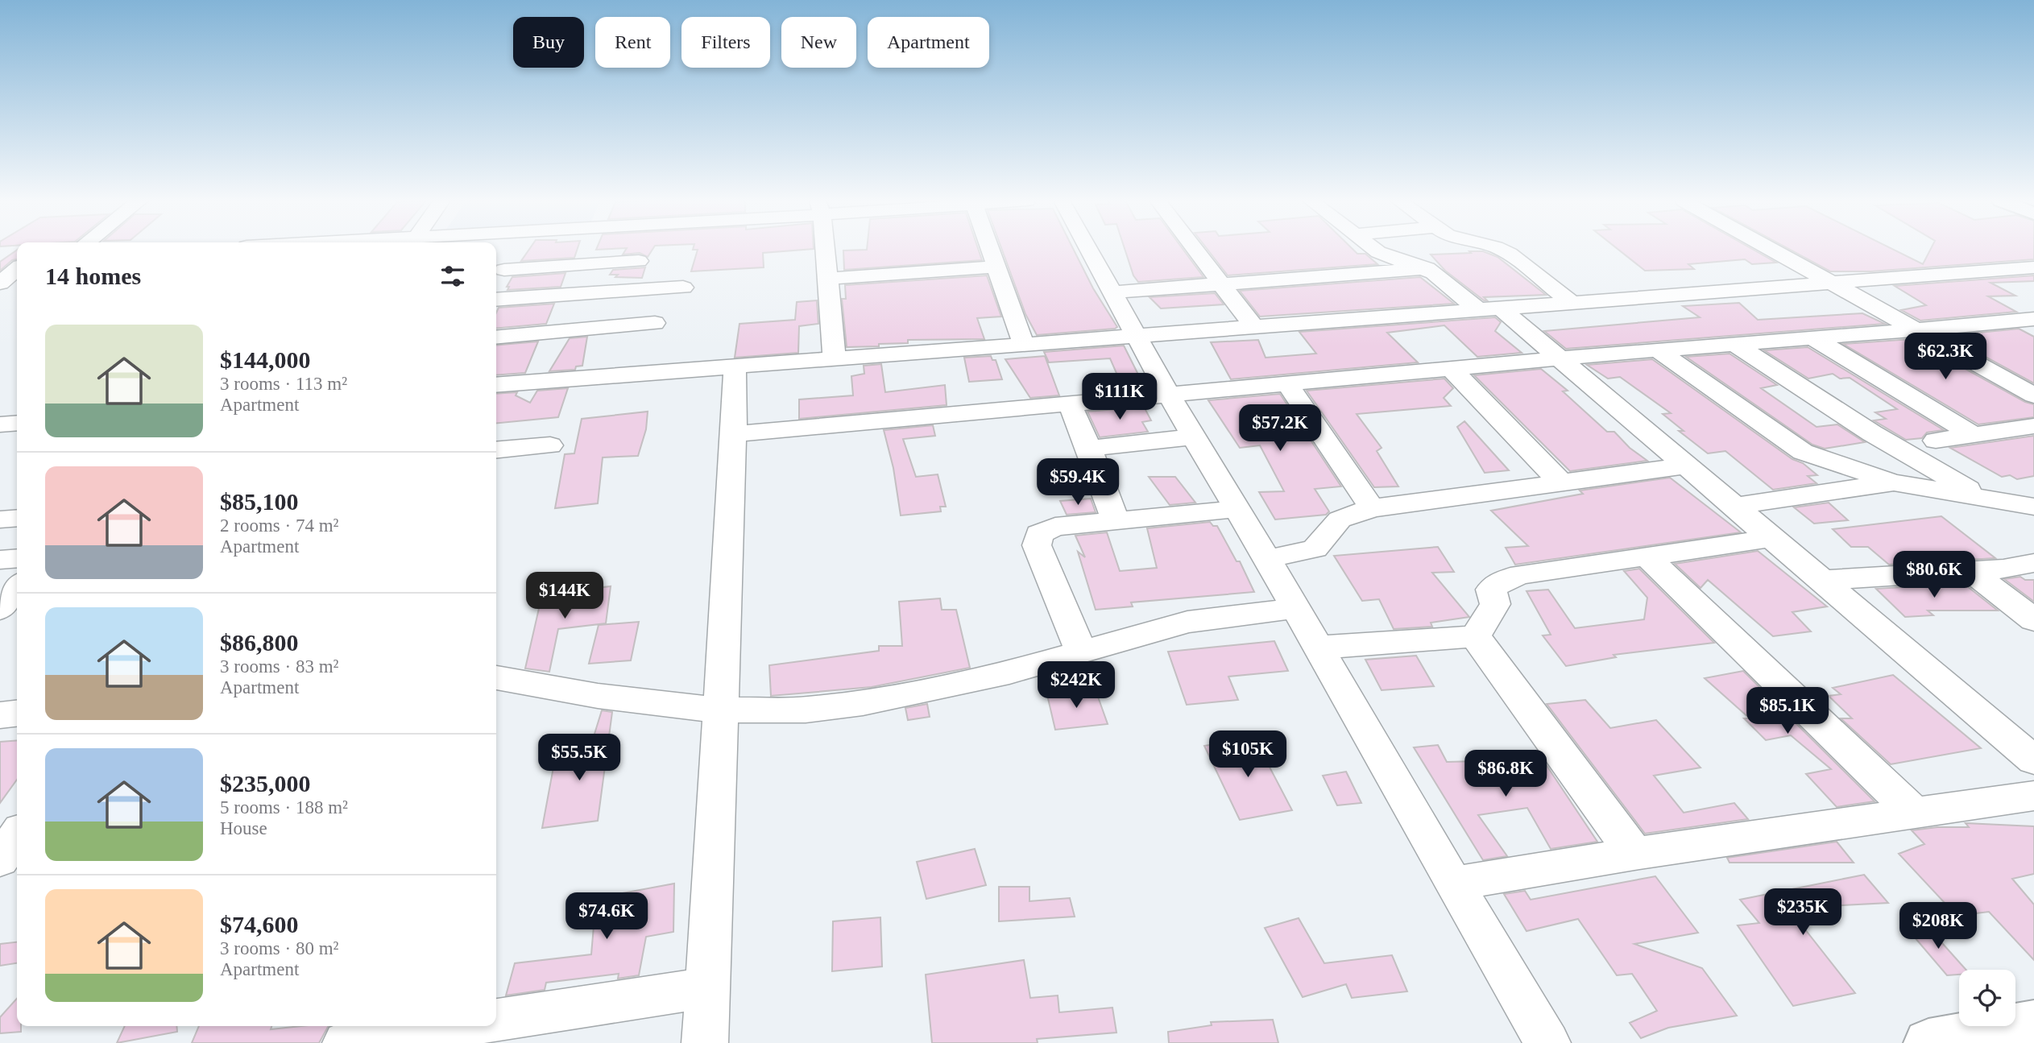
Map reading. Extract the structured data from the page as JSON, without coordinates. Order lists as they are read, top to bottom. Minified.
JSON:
{"page":{"chip":["Buy","Rent","Filters","New","Apartment"],"heading":"14 homes","list":[{"name":"$144,000","note":"3 rooms · 113 m² · Apartment"},{"name":"$85,100","note":"2 rooms · 74 m² · Apartment"},{"name":"$86,800","note":"3 rooms · 83 m² · Apartment"},{"name":"$235,000","note":"5 rooms · 188 m² · House"},{"name":"$74,600","note":"3 rooms · 80 m² · Apartment"}],"price":["$62.3K","$111K","$57.2K","$59.4K","$80.6K","$144K","$242K","$85.1K","$105K","$55.5K","$86.8K","$235K","$74.6K","$208K"]}}
